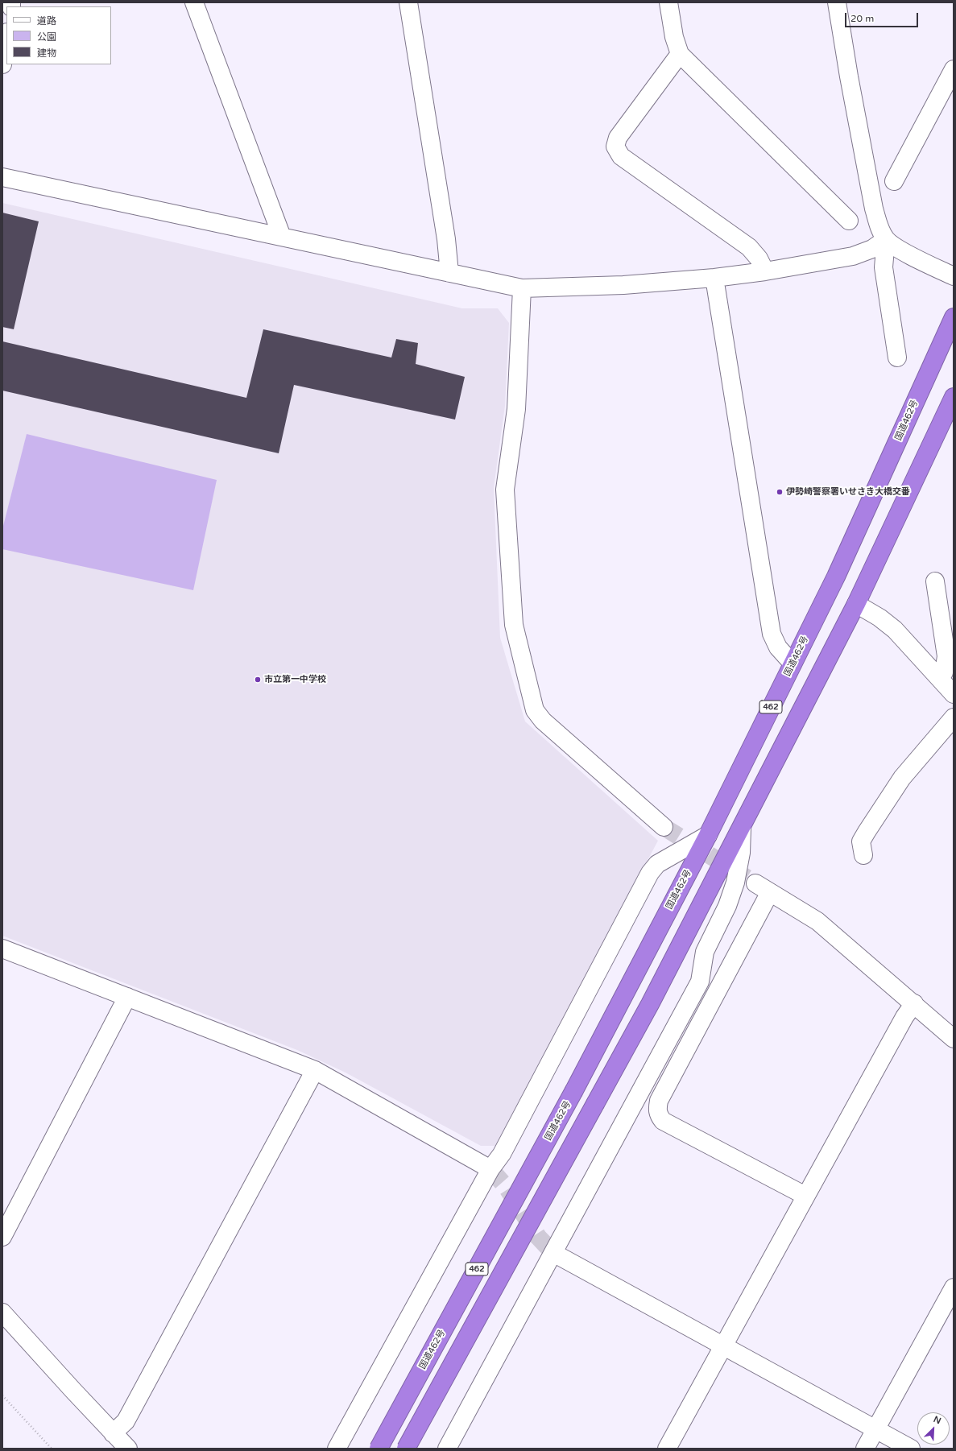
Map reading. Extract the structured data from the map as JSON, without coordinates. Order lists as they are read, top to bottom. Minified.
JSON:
{"streets":{"highway":["国道462号","462"]},"places":["伊勢崎警察署いせさき大橋交番","市立第一中学校"],"legend":["道路","公園","建物"],"scale_bar":"20 m","north":"top right"}
